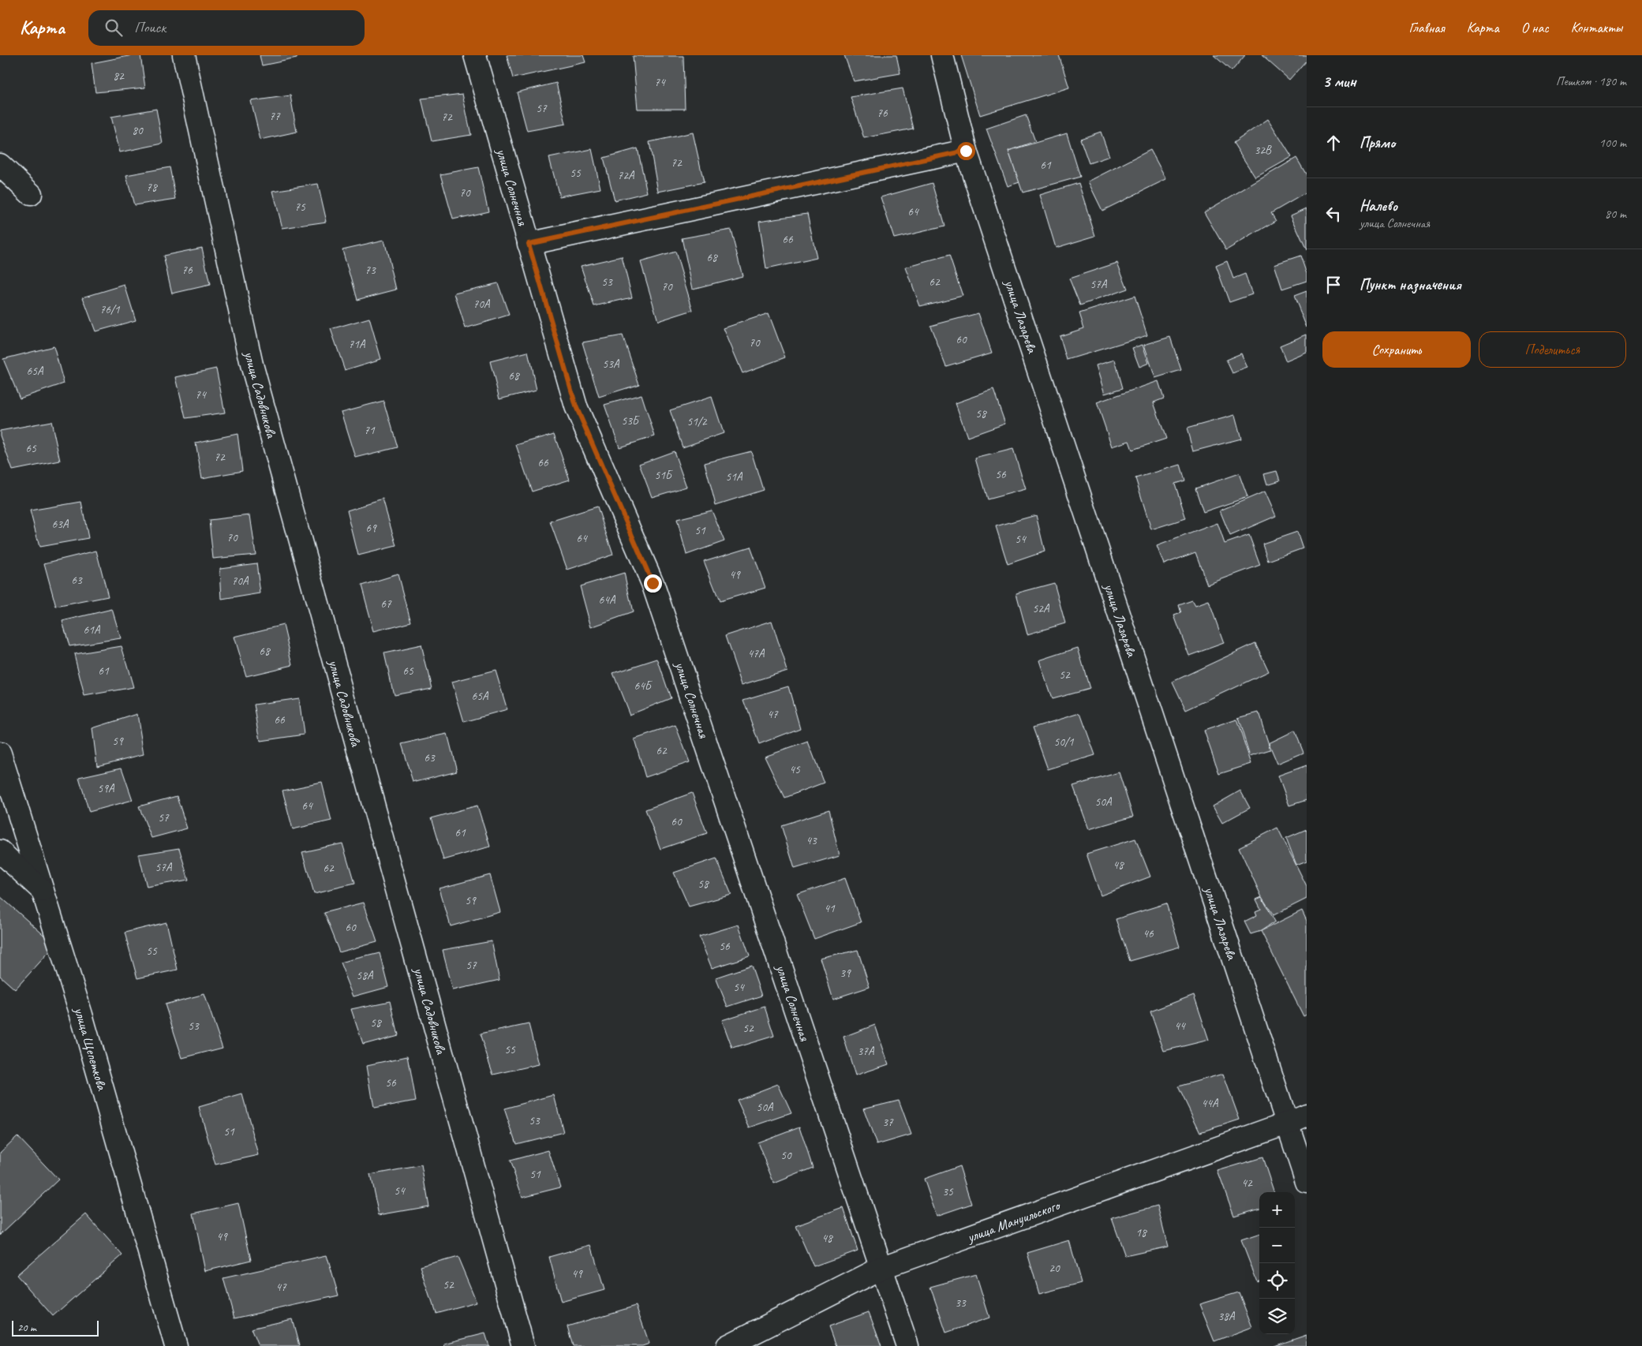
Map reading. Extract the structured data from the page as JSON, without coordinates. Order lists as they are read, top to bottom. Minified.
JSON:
{"streets":{"street":["улица Солнечная","улица Лазарева","улица Садовникова","улица Щепеткова","улица Мануильского"]},"crossings":[["улица Солнечная","улица Мануильского"],["улица Лазарева","улица Мануильского"]],"house_numbers":["82","74","57","76","77","72","80","32В","72","61","55","72А","78","70","75","64","66","68","76","73","53","62","57А","70","70А","76/1","60","70","71А","53А","65А","68","74","58","53Б","51/2","71","65","72","66","56","51Б","51А","63А","69","51","70","64","54","49","63","70А","64А","67","52А","61А","68","47А","61","65","52","64Б","65А","47","66","59","50/1","62","63","45","59А","50А","64","57","60","61","43","48","57А","62","58","59","41","60","46","56","55","57","39","58А","54","58","53","44","52","55","37А","56","44А","50А","53","37","51","50","51","42","54","35","18","49","48","20","49","52","47","33","38А"],"scale_bar":"20 m","page":{"header":"Карта","search":"Поиск","nav":["Главная","Карта","О нас","Контакты"],"heading":["3 мин","Пешком · 180 m"],"list":[["Прямо","100 m"],["Налево","улица Солнечная","80 m"],"Пункт назначения"],"buttons":["Сохранить","Поделиться"],"map_buttons":["+","−"],"scale":"20 m"}}
